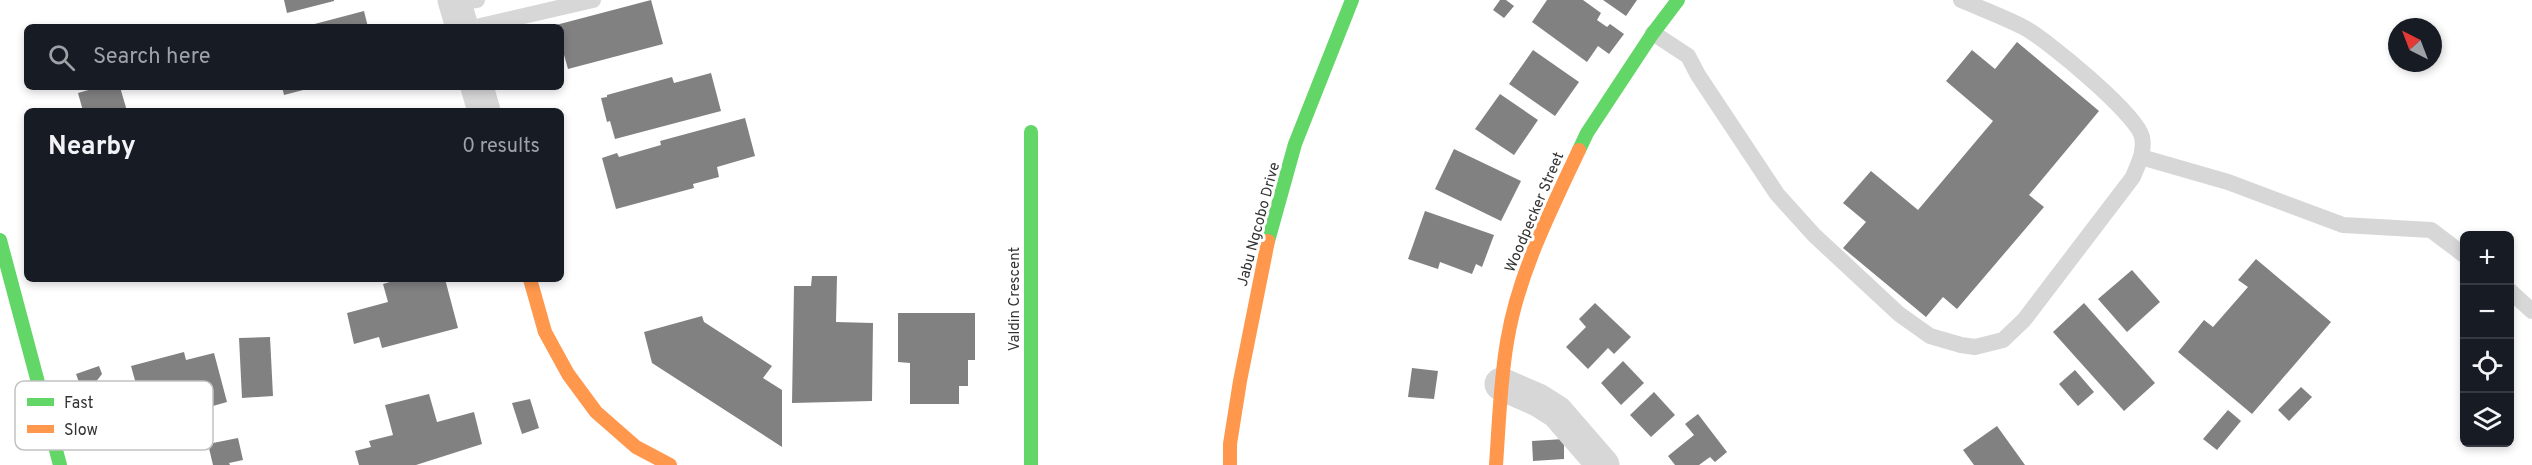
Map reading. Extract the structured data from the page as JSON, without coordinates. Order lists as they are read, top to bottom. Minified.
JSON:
{"streets":{"street":["Woodpecker Street","Jabu Ngcobo Drive","Valdin Crescent"]},"legend":["Fast","Slow"],"north":"top left","page":{"search":"Search here","heading":["Nearby","0 results"],"map_buttons":["+","−"]}}
